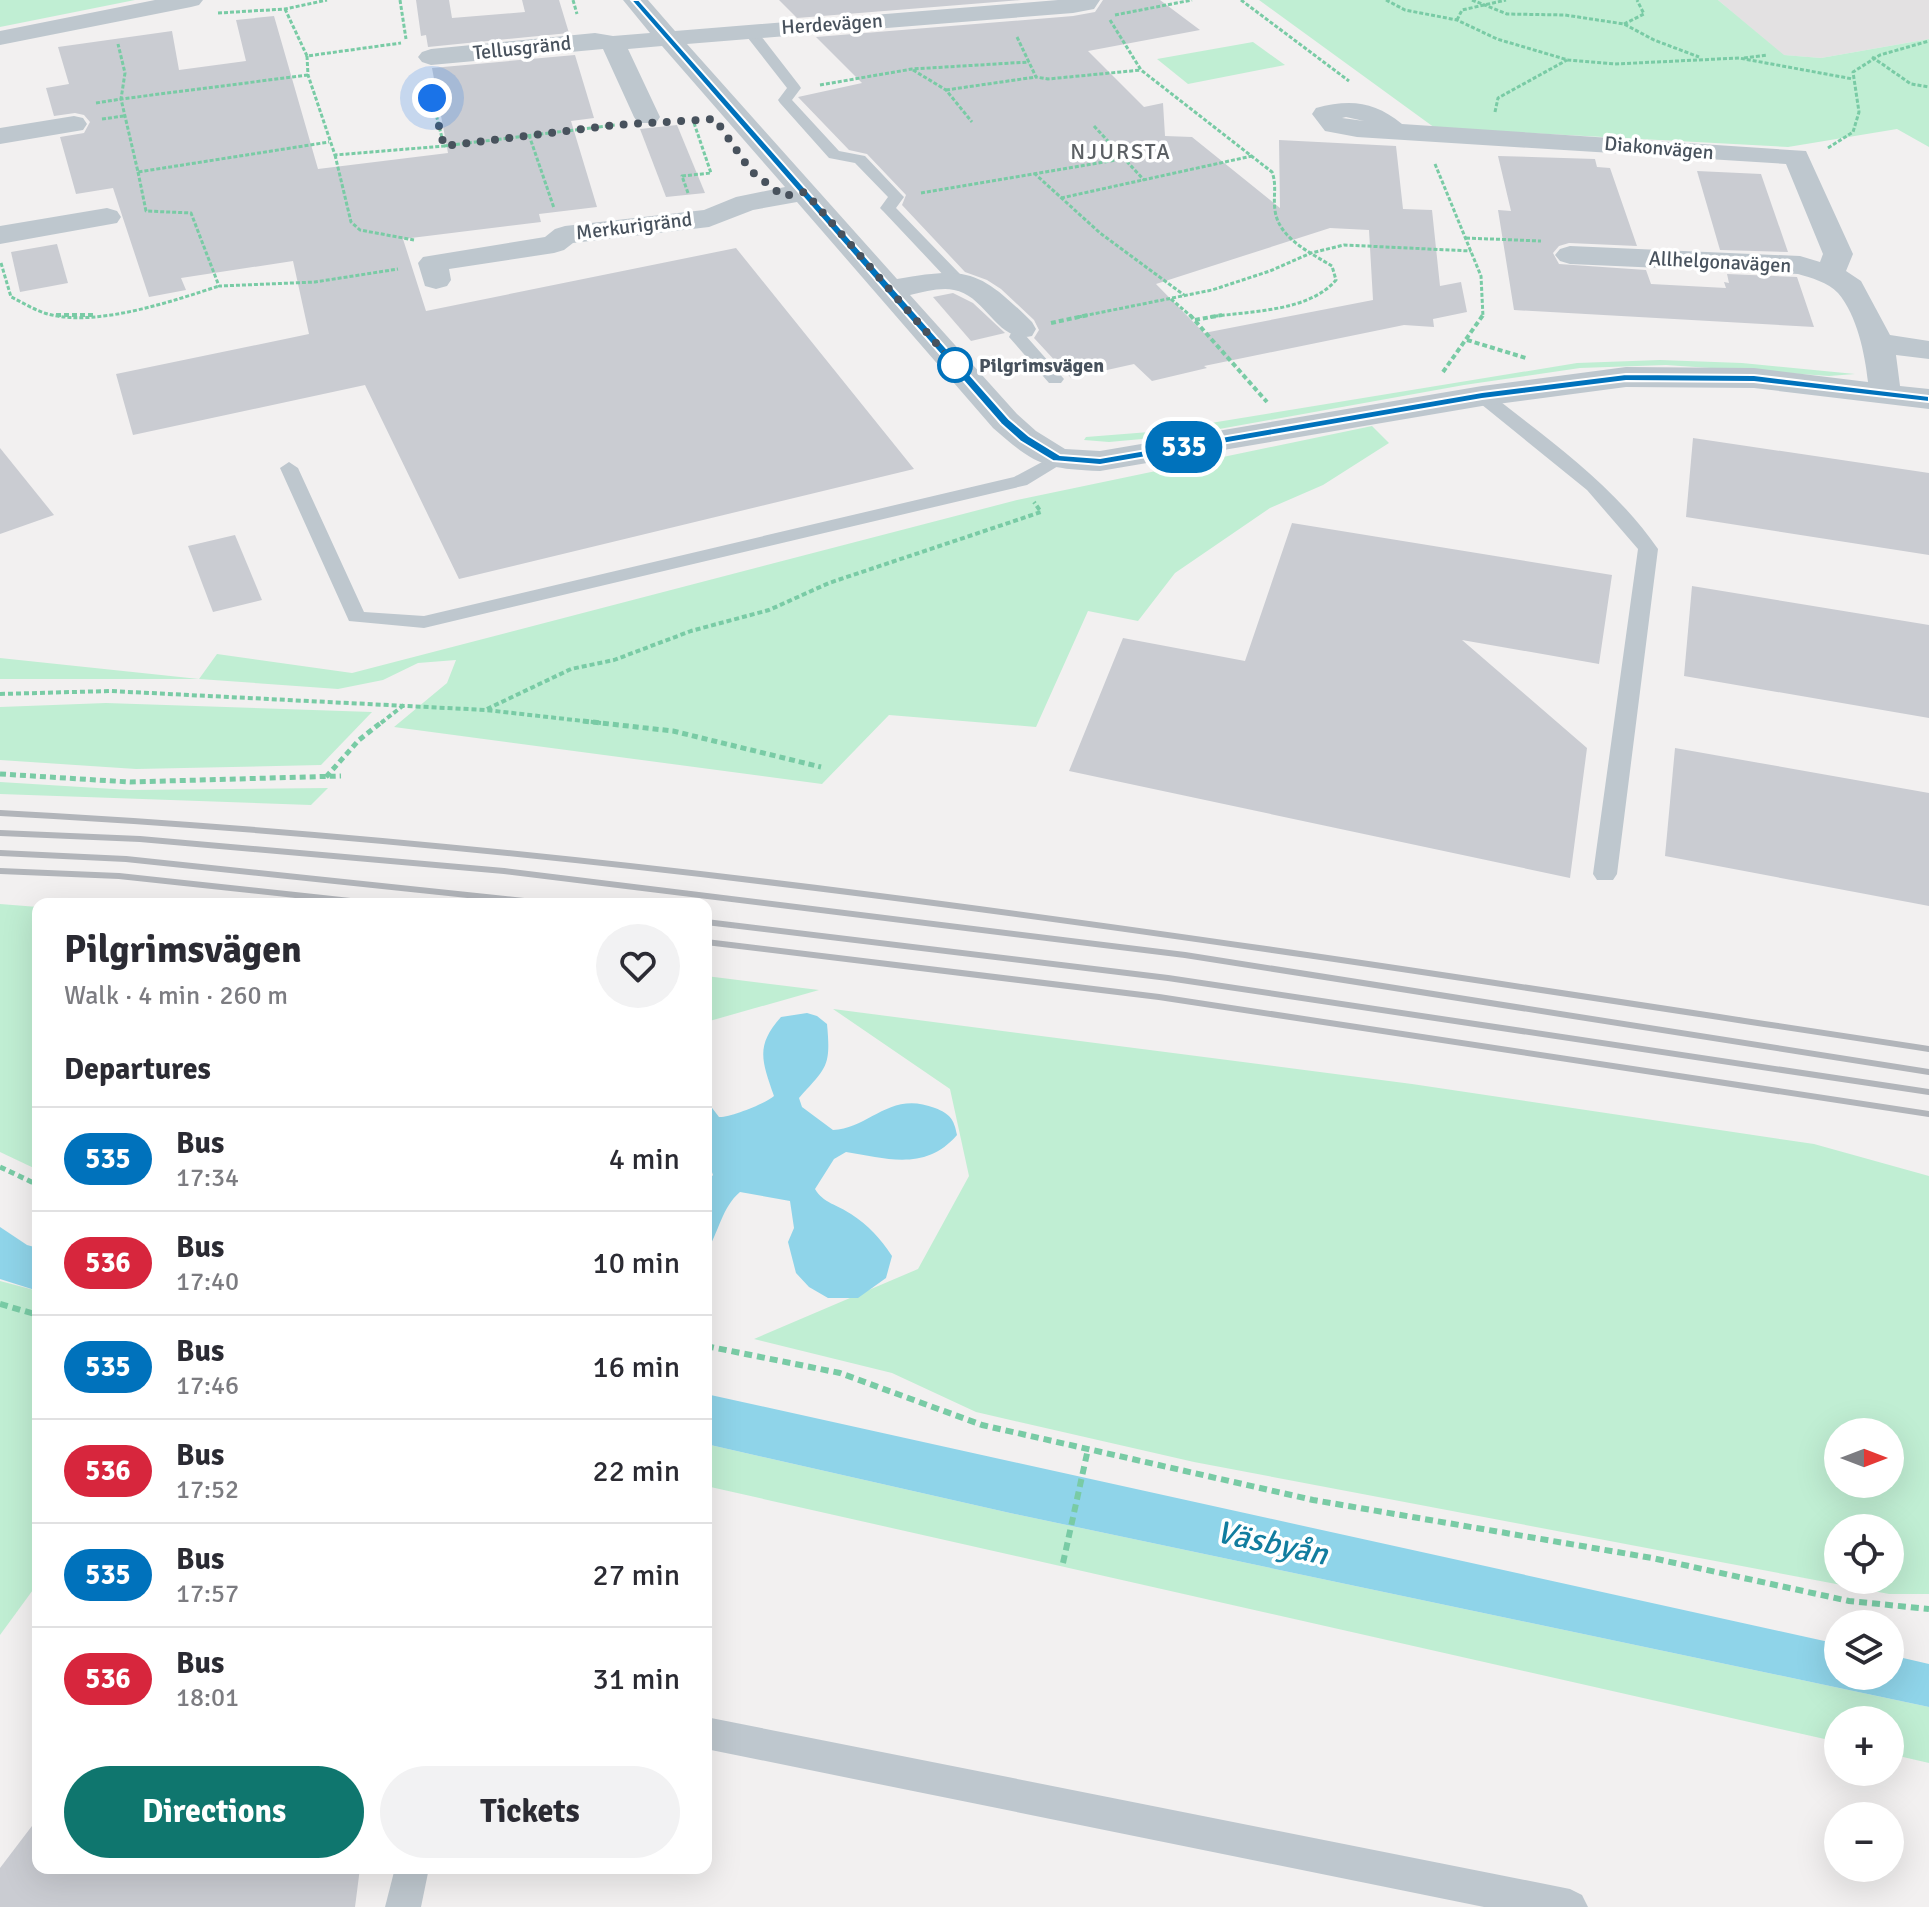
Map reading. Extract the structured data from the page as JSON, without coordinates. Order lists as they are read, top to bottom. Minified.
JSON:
{"streets":{"street":["Herdevägen","Tellusgränd","Diakonvägen","Merkurigränd","Allhelgonavägen"]},"crossings":[["Herdevägen","Tellusgränd"]],"districts":["NJURSTA"],"water":["Väsbyån"],"places":["Pilgrimsvägen"],"lines":["bus line 535"],"north":"right","page":{"on_map":"535","heading":[["Pilgrimsvägen","Walk · 4 min · 260 m"],"Departures"],"list":[{"mark":"535","name":"Bus","note":"17:34","value":"4 min"},{"mark":"536","name":"Bus","note":"17:40","value":"10 min"},{"mark":"535","name":"Bus","note":"17:46","value":"16 min"},{"mark":"536","name":"Bus","note":"17:52","value":"22 min"},{"mark":"535","name":"Bus","note":"17:57","value":"27 min"},{"mark":"536","name":"Bus","note":"18:01","value":"31 min"}],"map_buttons":["+","−"],"buttons":["Directions","Tickets"]}}
